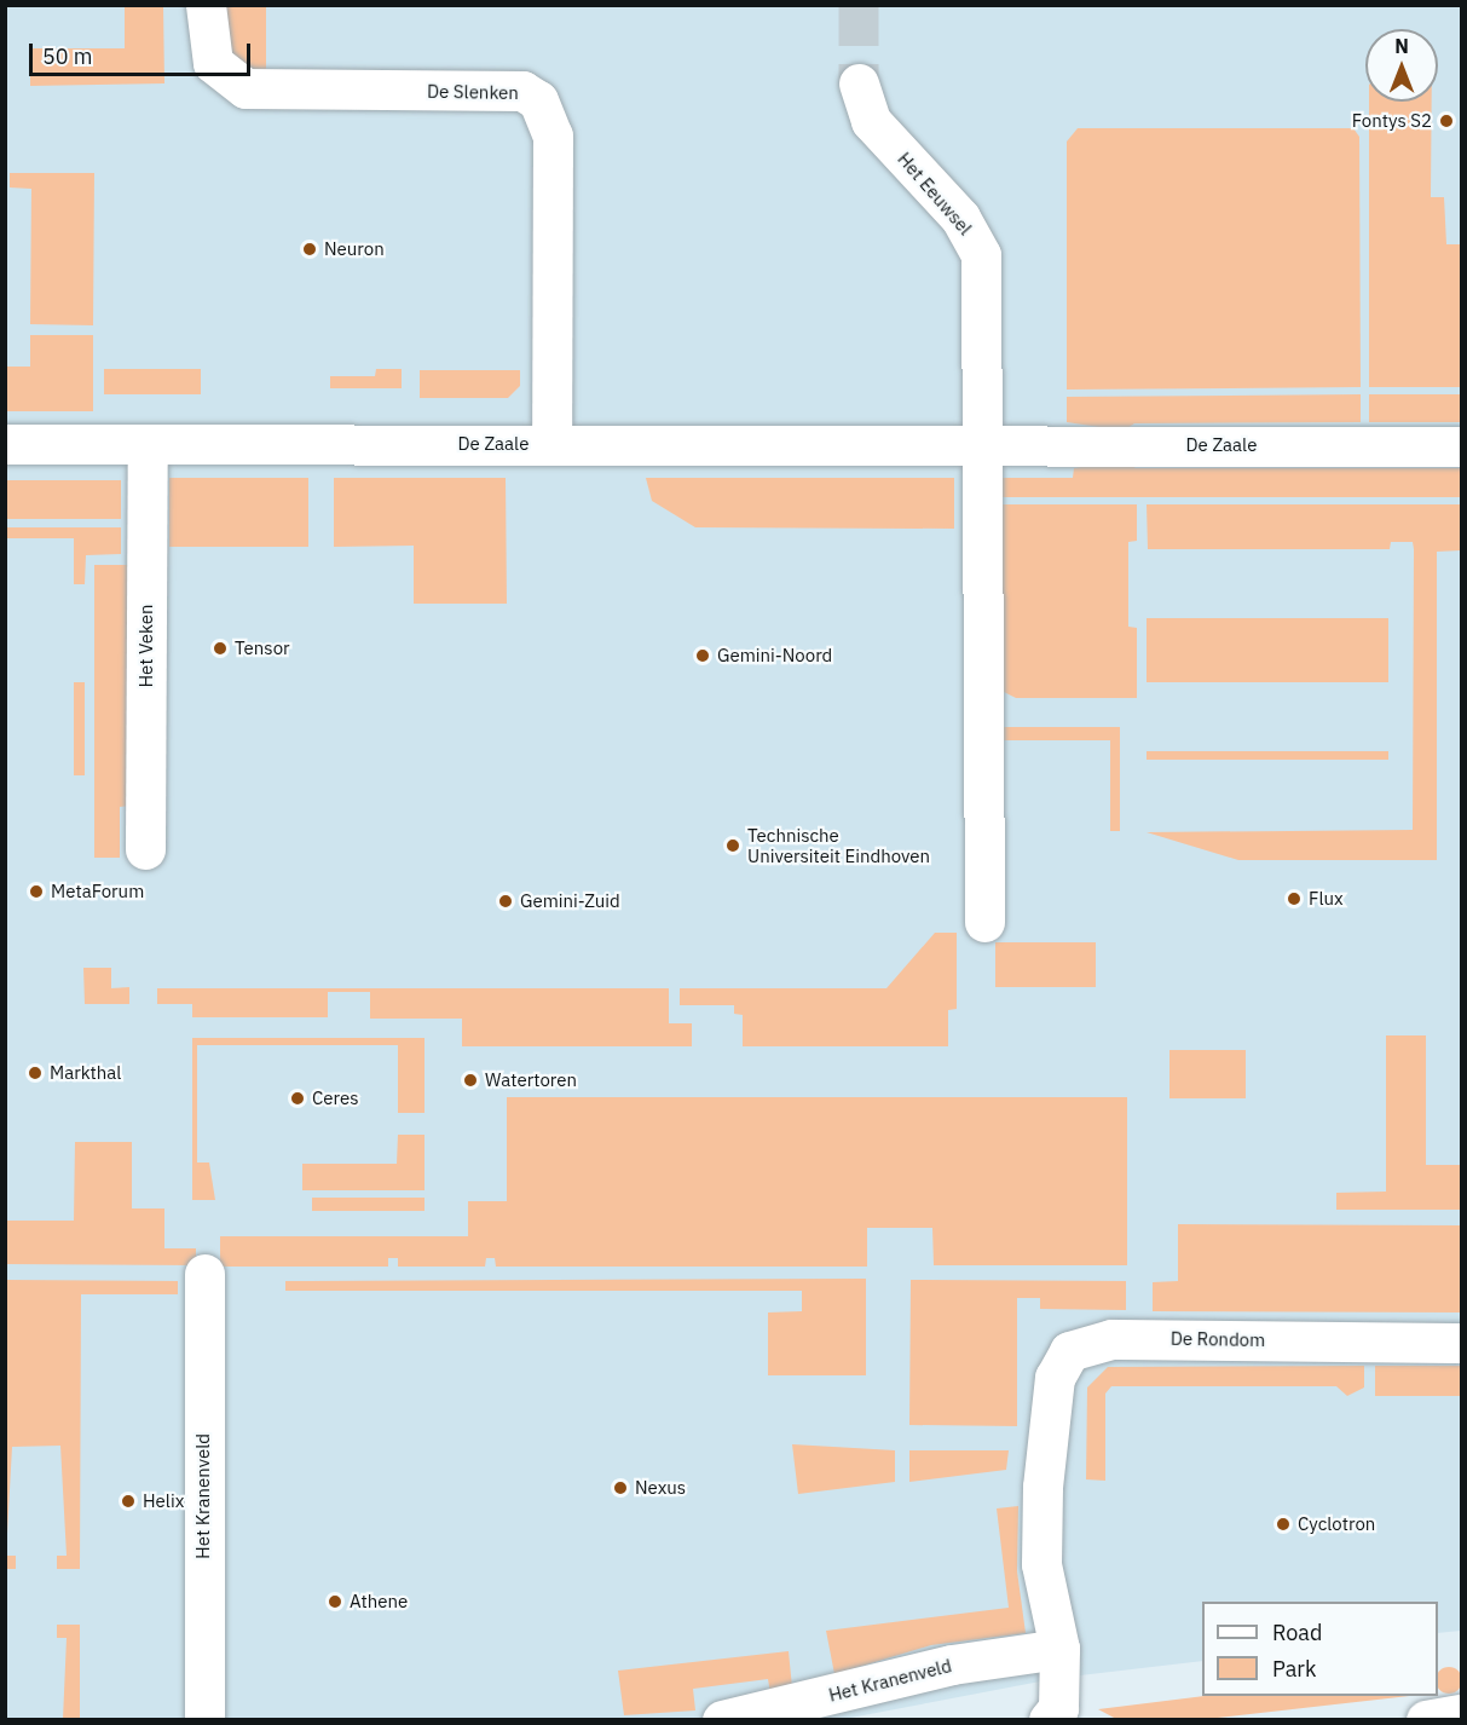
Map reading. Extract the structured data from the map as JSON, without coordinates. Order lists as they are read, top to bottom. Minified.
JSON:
{"streets":{"street":["De Slenken","Het Eeuwsel","De Zaale","Het Veken","De Rondom","Het Kranenveld"]},"crossings":[["De Slenken","De Zaale"],["Het Eeuwsel","De Zaale"],["De Zaale","Het Veken"],["De Rondom","Het Kranenveld"]],"places":["Fontys S2","Neuron","Tensor","Gemini-Noord","Technische Universiteit Eindhoven","MetaForum","Flux","Gemini-Zuid","Markthal","Watertoren","Ceres","Nexus","Helix","Cyclotron","Athene"],"legend":["Road","Park"],"scale_bar":"50 m","north":"top"}
